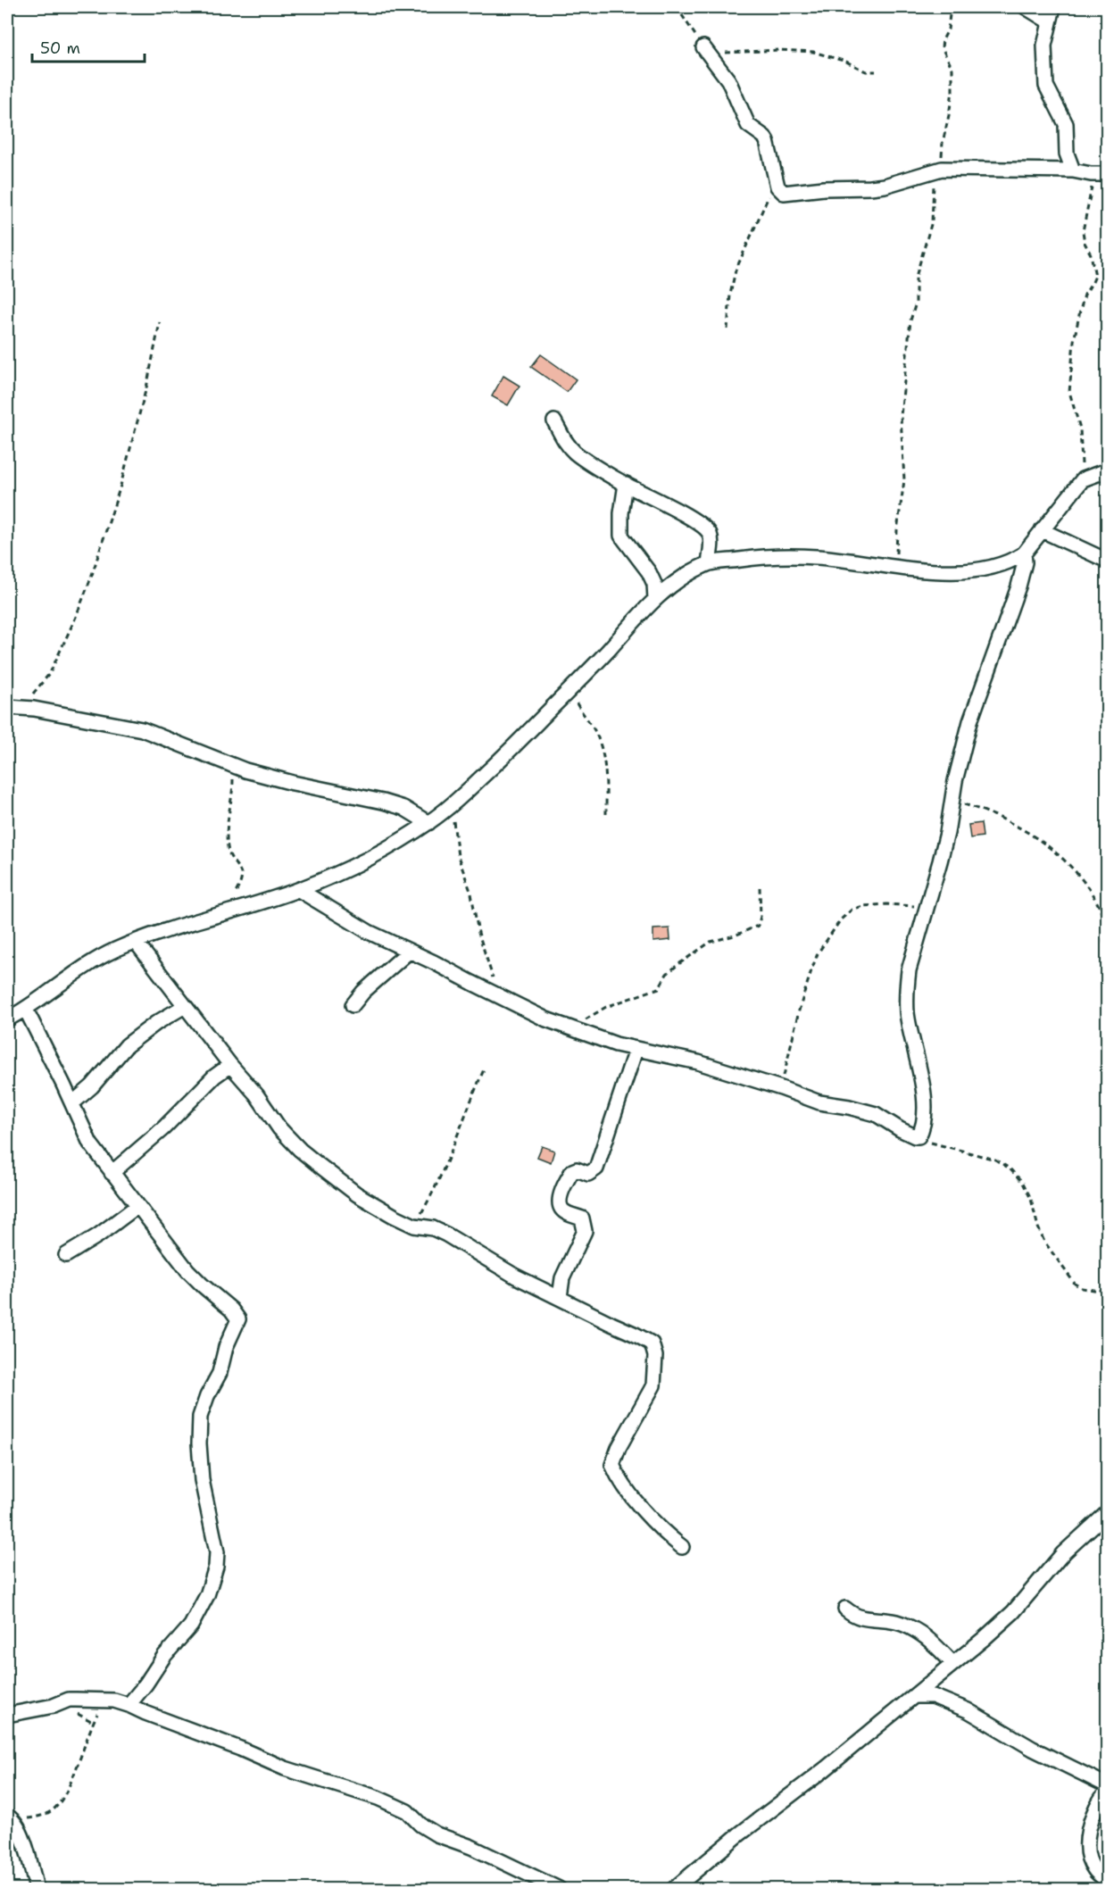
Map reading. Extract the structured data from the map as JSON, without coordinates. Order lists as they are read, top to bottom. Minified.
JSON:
{"scale_bar":"50 m"}
